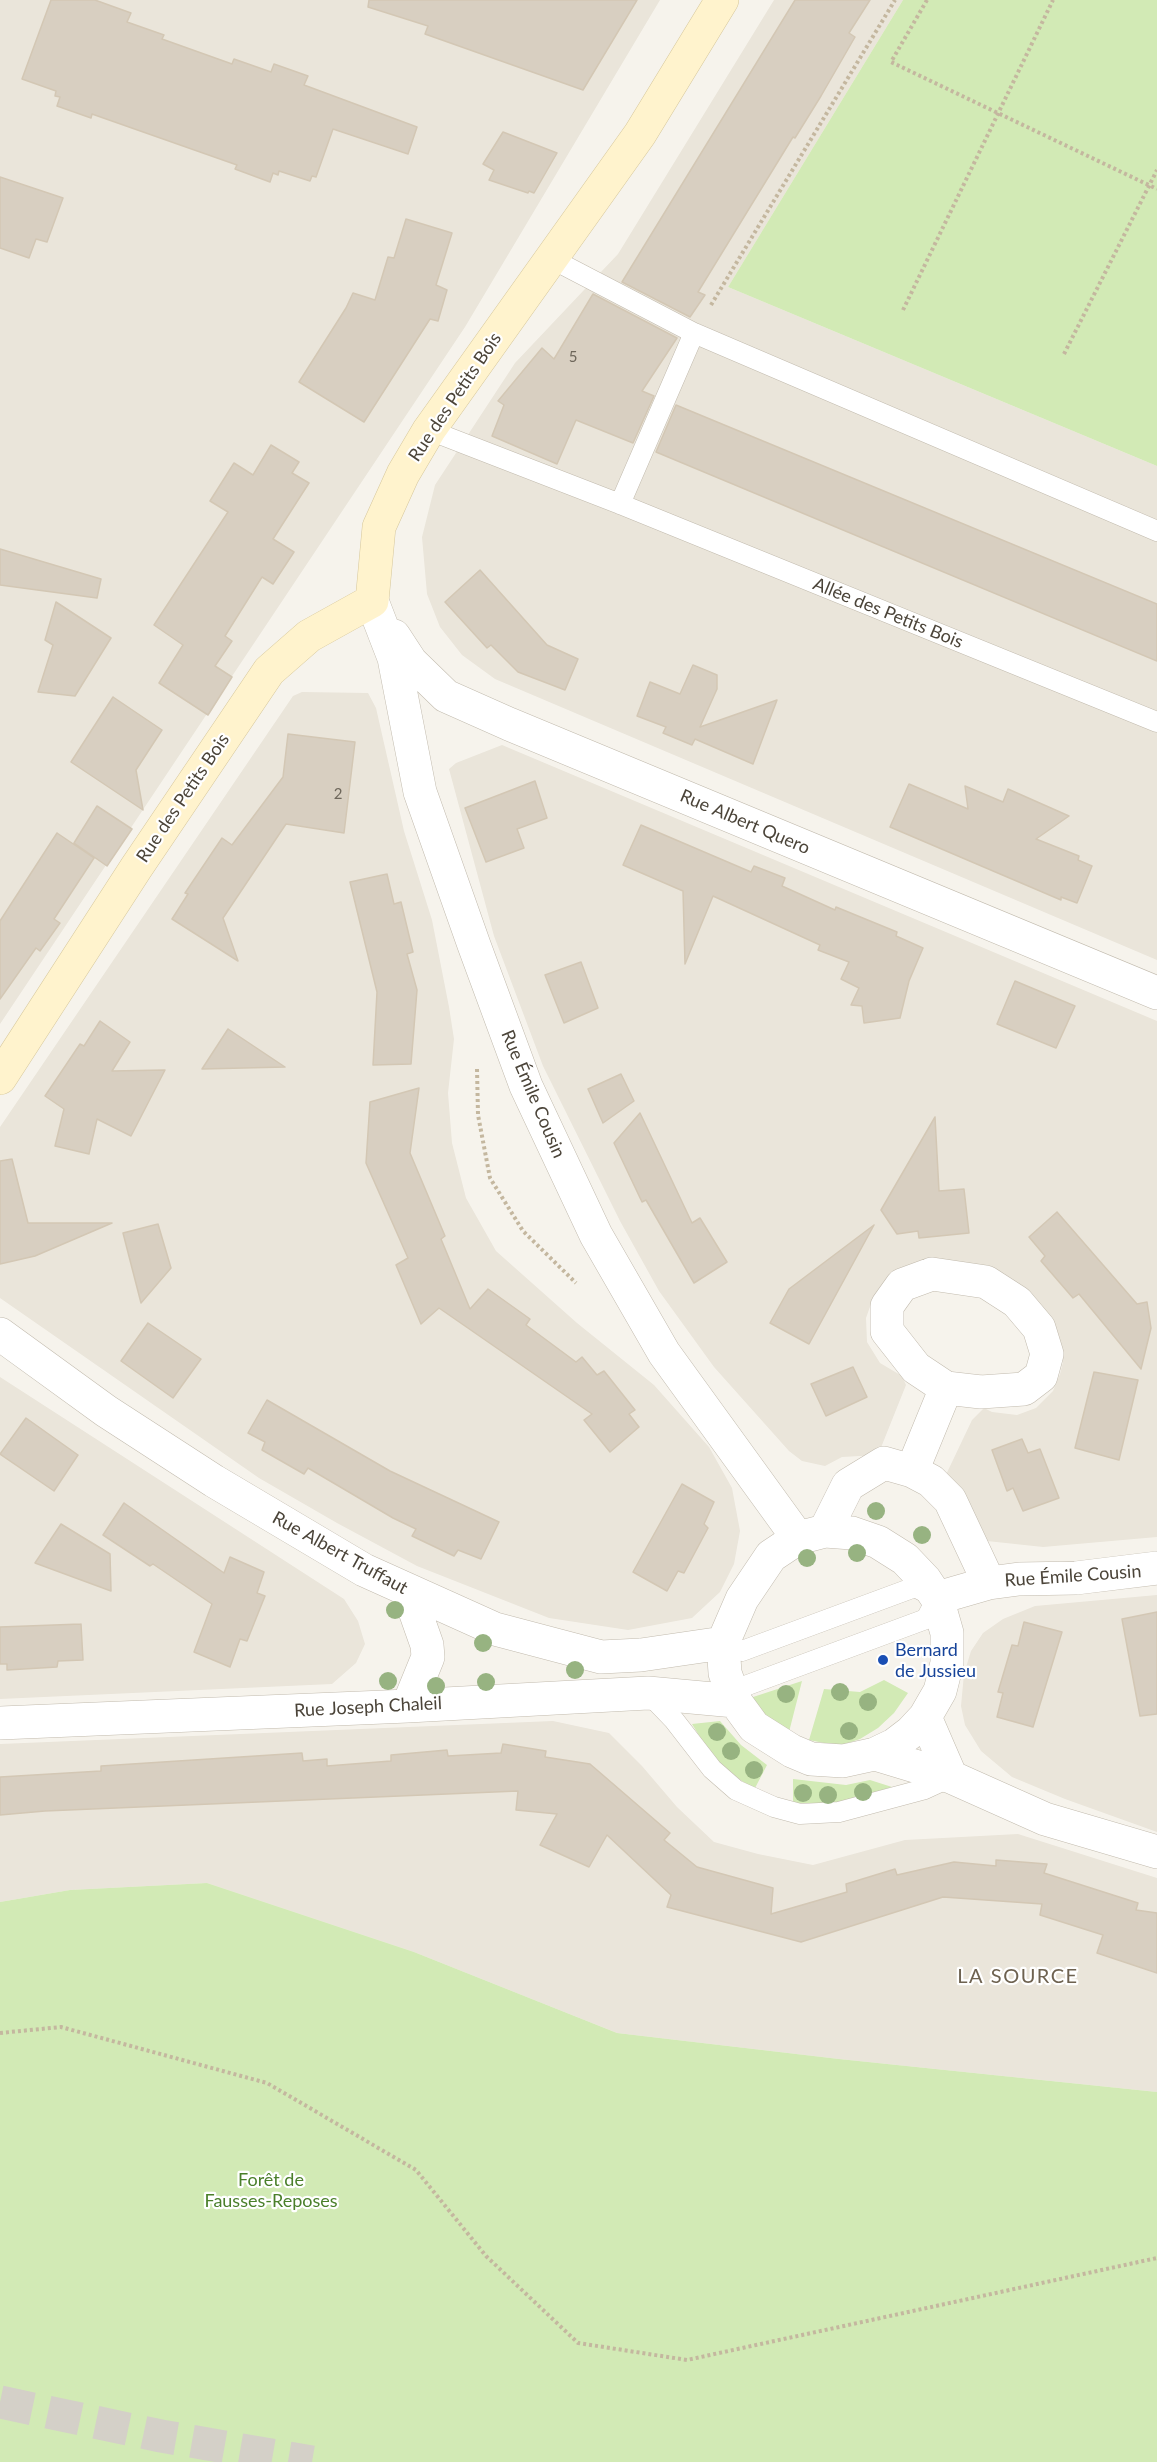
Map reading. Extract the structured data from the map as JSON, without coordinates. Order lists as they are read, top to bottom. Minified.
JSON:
{"streets":{"street":["Rue des Petits Bois","Rue Albert Quero","Rue Émile Cousin","Rue Albert Truffaut","Rue Joseph Chaleil"],"lane":["Allée des Petits Bois"]},"crossings":[["Rue des Petits Bois","Allée des Petits Bois"],["Rue des Petits Bois","Rue Albert Quero"],["Rue des Petits Bois","Rue Émile Cousin"],["Rue Albert Quero","Rue Émile Cousin"]],"districts":["LA SOURCE"],"parks":["Forêt de Fausses-Reposes"],"places":["Bernard de Jussieu"],"house_numbers":["5","2"]}
